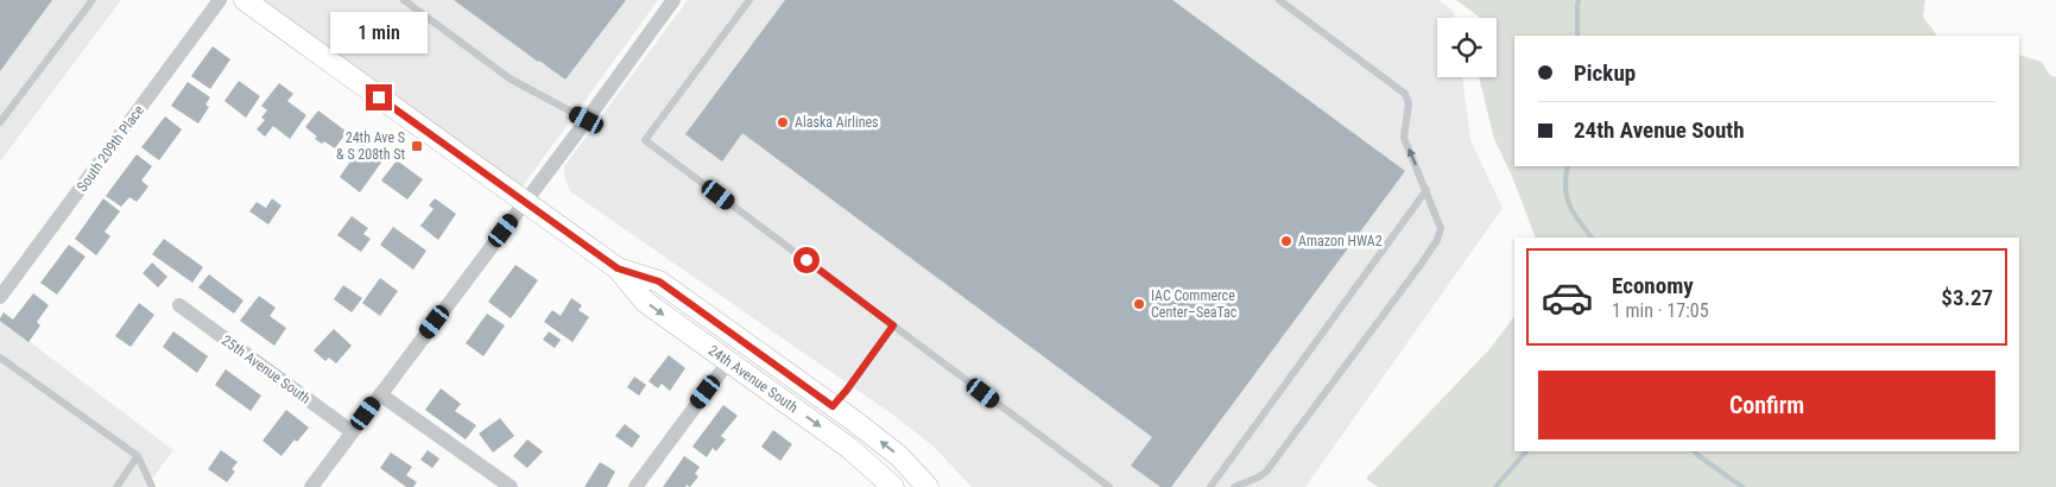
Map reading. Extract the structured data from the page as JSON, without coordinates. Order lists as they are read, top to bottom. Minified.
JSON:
{"streets":{"street":["South 209th Place","25th Avenue South","24th Avenue South"]},"places":{"other":["Alaska Airlines","Amazon HWA2","IAC Commerce Center–SeaTac"],"transit":["24th Ave S & S 208th St"]},"page":{"bubble":"1 min","banner":["Pickup","24th Avenue South"],"list":[{"name":"Economy","note":"1 min · 17:05","value":"$3.27"}],"buttons":"Confirm"}}
